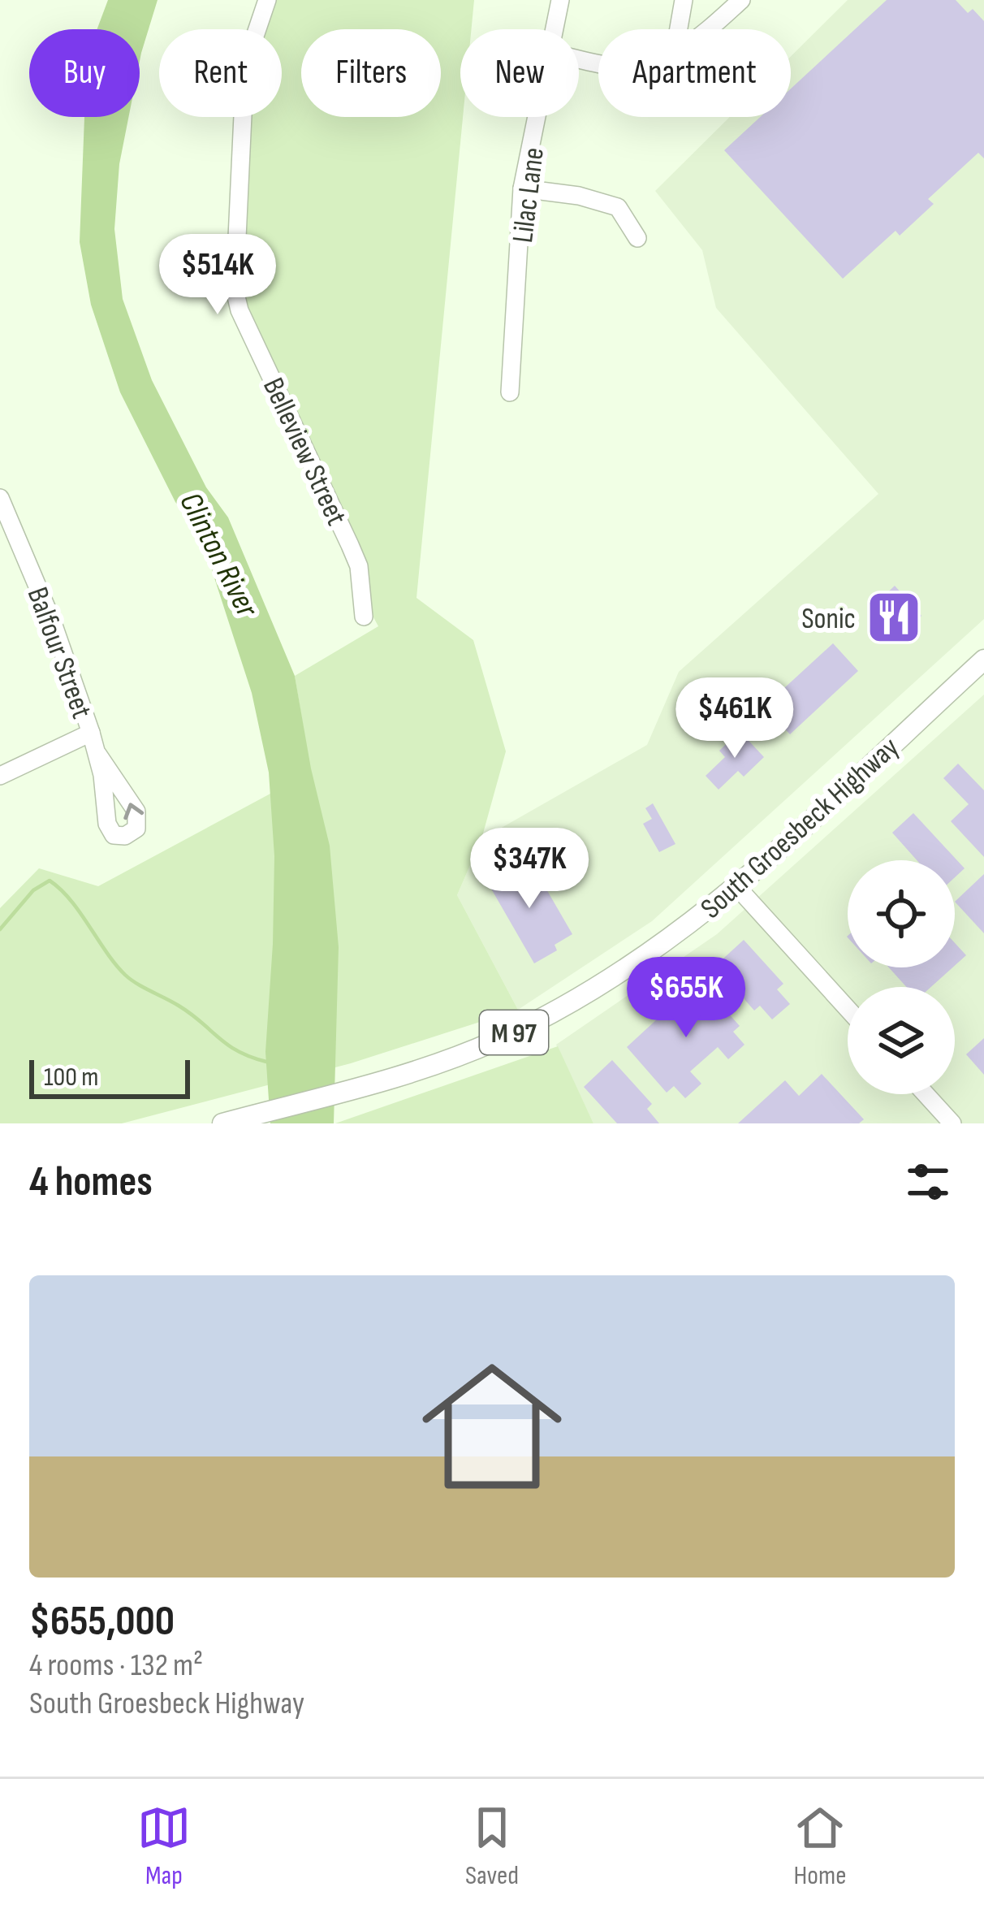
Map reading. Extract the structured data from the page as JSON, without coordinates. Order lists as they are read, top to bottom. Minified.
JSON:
{"streets":{"main road":["South Groesbeck Highway","M 97"],"street":["Lilac Lane","Belleview Street","Balfour Street"]},"water":["Clinton River"],"places":{"restaurant":["Sonic"]},"scale_bar":"100 m","page":{"chip":["Buy","Rent","Filters","New","Apartment"],"price":["$514K","$461K","$347K","$655K"],"scale":"100 m","heading":"4 homes","list":[{"name":"$655,000","note":"4 rooms · 132 m² · South Groesbeck Highway"}],"tabs":["Map","Saved","Home"]}}
